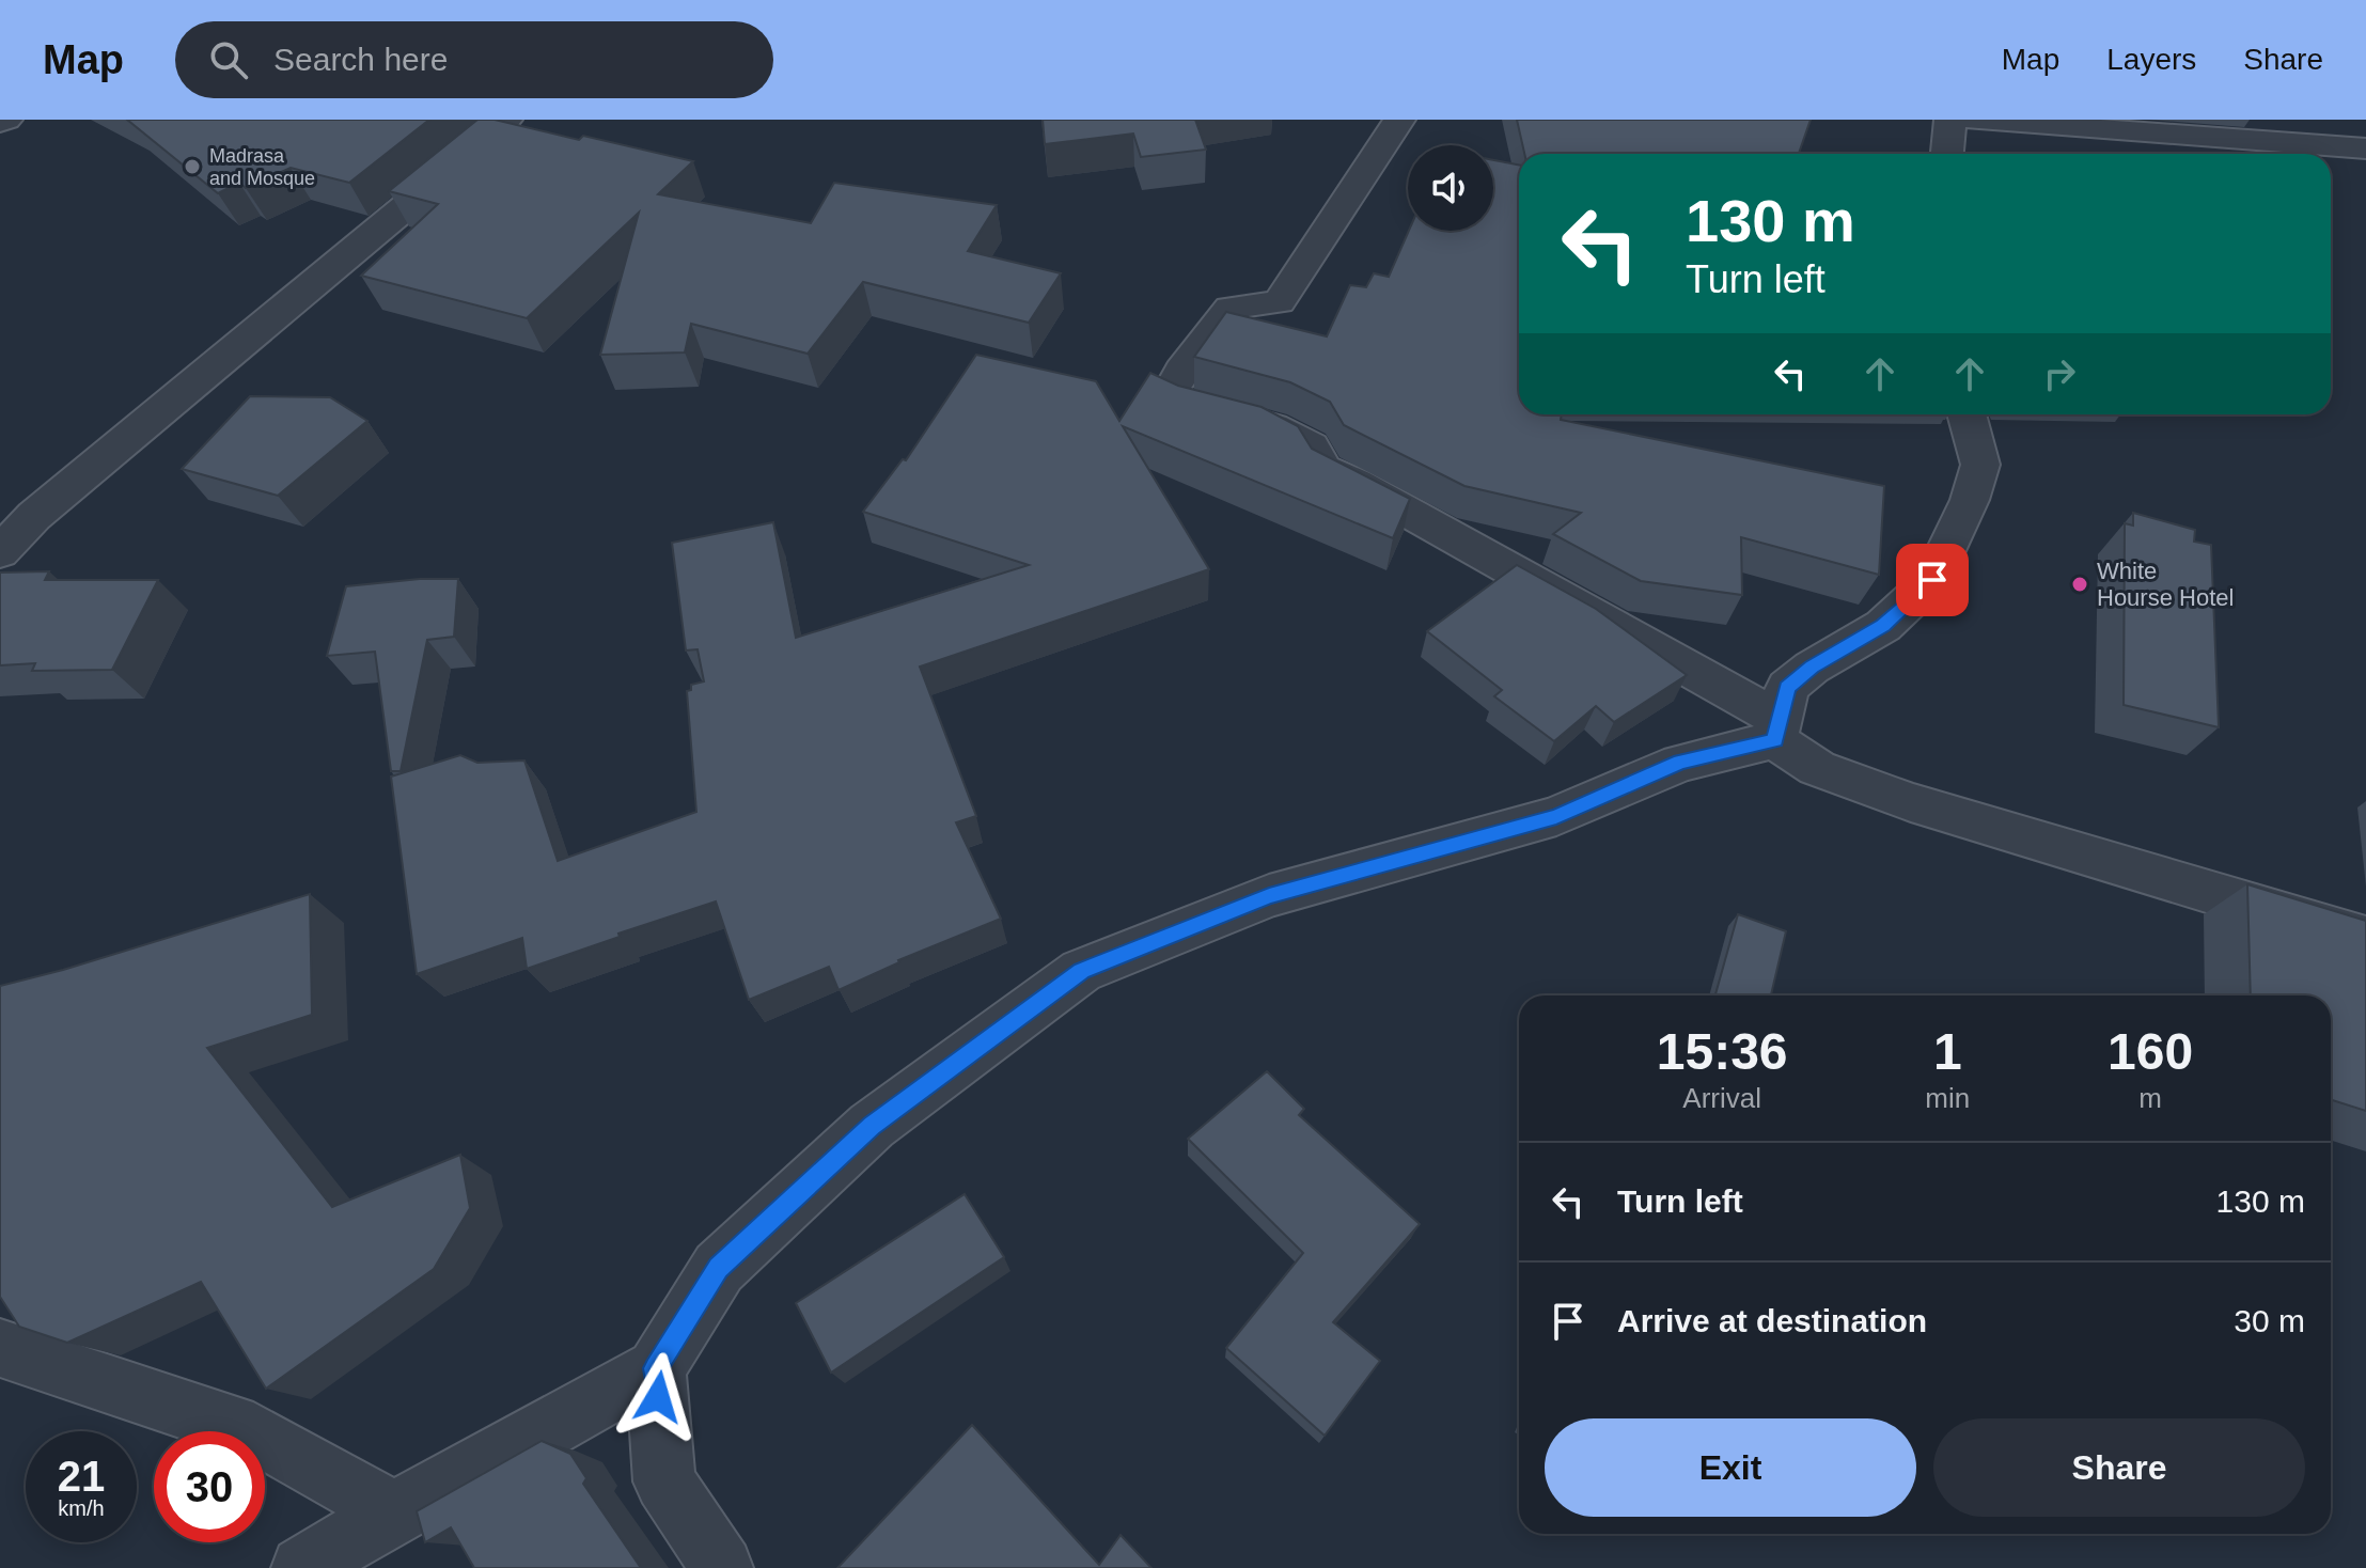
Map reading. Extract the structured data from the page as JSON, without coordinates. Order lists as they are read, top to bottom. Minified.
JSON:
{"places":["Madrasa and Mosque","White Hourse Hotel"],"page":{"header":"Map","search":"Search here","nav":["Map","Layers","Share"],"turn":["130 m","Turn left"],"eta":["15:36","Arrival","1","min","160","m"],"list":[{"name":"Turn left","value":"130 m"},{"name":"Arrive at destination","value":"30 m"}],"buttons":["Exit","Share"],"speed":"21 km/h","limit":"30"}}
